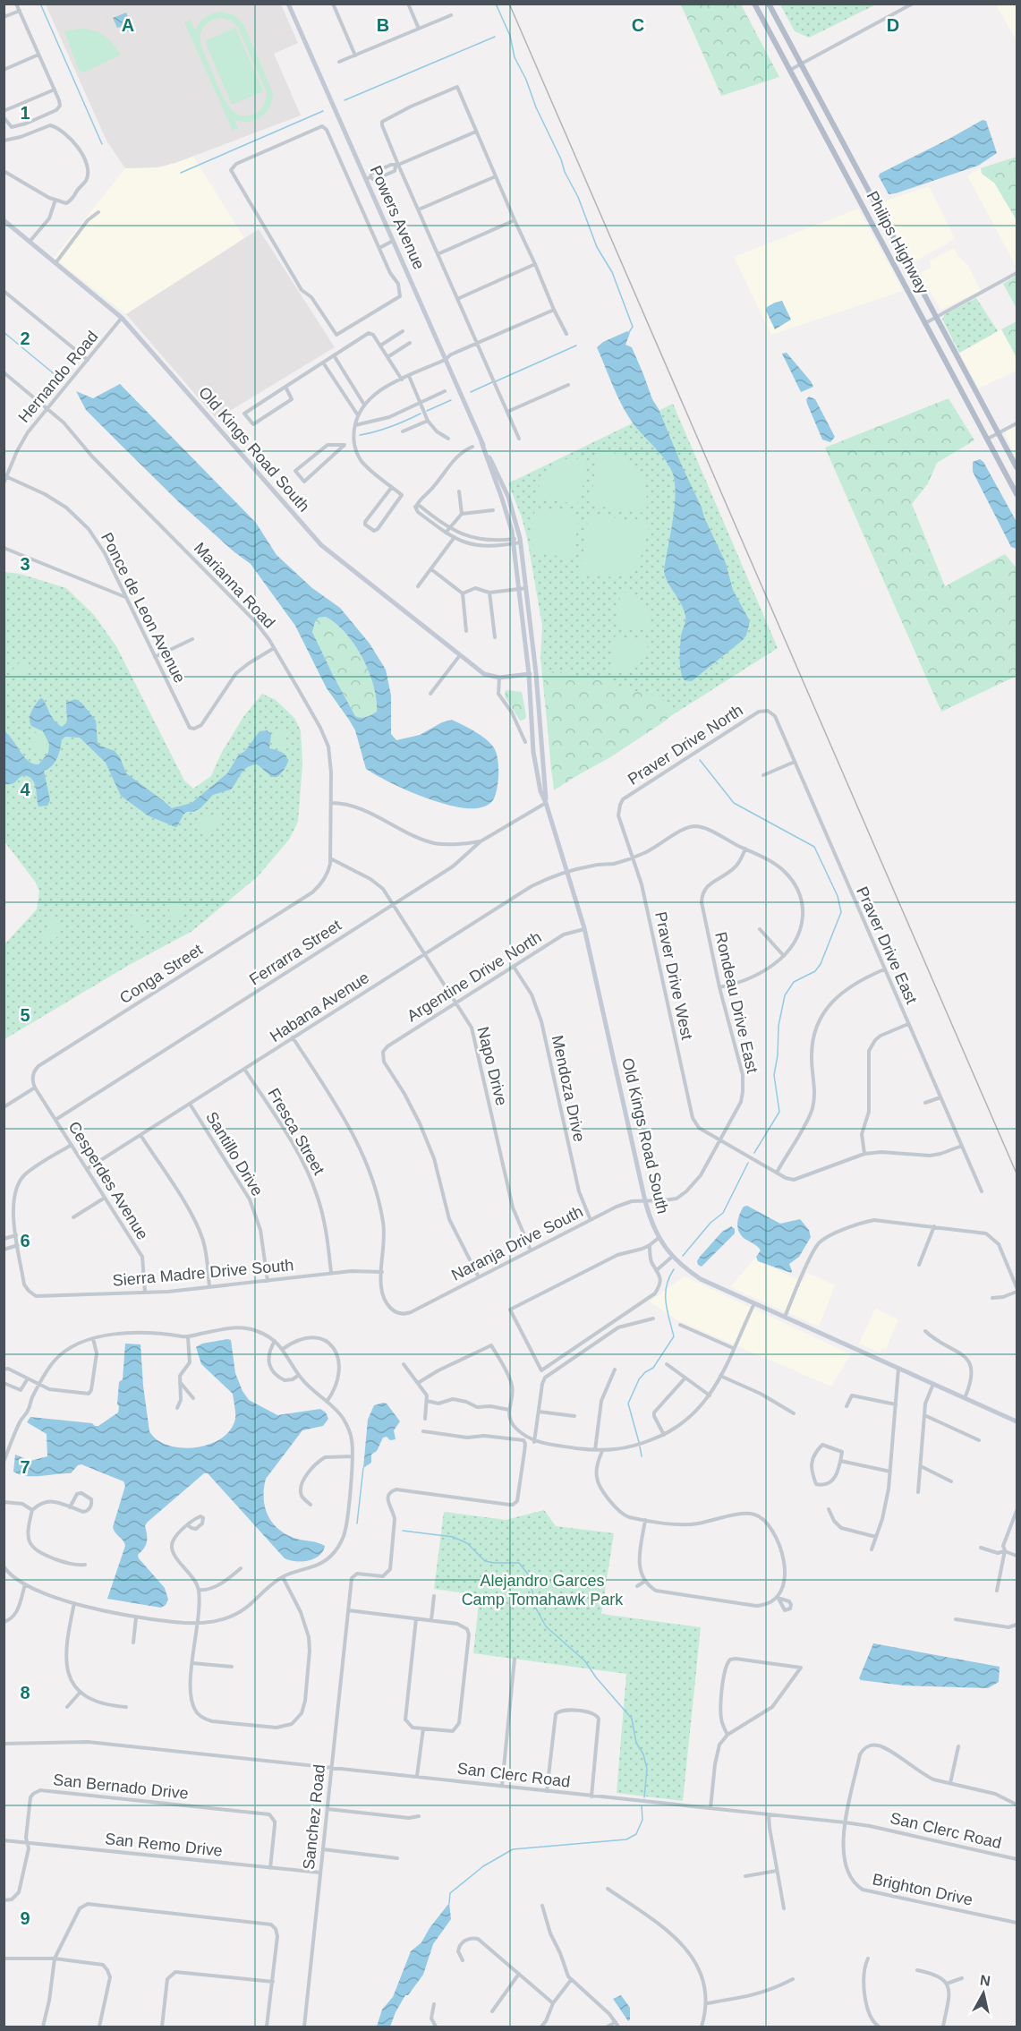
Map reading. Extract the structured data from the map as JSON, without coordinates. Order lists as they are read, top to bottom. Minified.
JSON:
{"streets":{"main road":["Philips Highway"],"street":["Powers Avenue","Hernando Road","Old Kings Road South","Marianna Road","Ponce de Leon Avenue","Praver Drive North","Praver Drive East","Ferrarra Street","Conga Street","Praver Drive West","Argentine Drive North","Rondeau Drive East","Habana Avenue","Napo Drive","Mendoza Drive","Fresca Street","Santillo Drive","Cesperdes Avenue","Naranja Drive South","Sierra Madre Drive South","San Clerc Road","San Bernado Drive","Sanchez Road","San Remo Drive","Brighton Drive"]},"crossings":[["Powers Avenue","Old Kings Road South"],["Hernando Road","Old Kings Road South"],["Hernando Road","Marianna Road"],["Hernando Road","Ponce de Leon Avenue"],["Old Kings Road South","Ferrarra Street"],["Old Kings Road South","Argentine Drive North"],["Old Kings Road South","Rondeau Drive East"],["Old Kings Road South","Habana Avenue"],["Old Kings Road South","Naranja Drive South"],["Marianna Road","Ponce de Leon Avenue"],["Marianna Road","Conga Street"],["Praver Drive North","Praver Drive East"],["Praver Drive North","Praver Drive West"],["Praver Drive East","Praver Drive West"],["Ferrarra Street","Napo Drive"],["Ferrarra Street","Cesperdes Avenue"],["Conga Street","Cesperdes Avenue"],["Praver Drive West","Rondeau Drive East"],["Praver Drive West","Habana Avenue"],["Argentine Drive North","Napo Drive"],["Argentine Drive North","Mendoza Drive"],["Argentine Drive North","Naranja Drive South"],["Rondeau Drive East","Habana Avenue"],["Rondeau Drive East","Naranja Drive South"],["Habana Avenue","Napo Drive"],["Habana Avenue","Fresca Street"],["Habana Avenue","Santillo Drive"],["Habana Avenue","Cesperdes Avenue"],["Napo Drive","Naranja Drive South"],["Mendoza Drive","Naranja Drive South"],["Fresca Street","Sierra Madre Drive South"],["Santillo Drive","Sierra Madre Drive South"],["Cesperdes Avenue","Sierra Madre Drive South"],["Naranja Drive South","Sierra Madre Drive South"],["San Clerc Road","Sanchez Road"],["San Clerc Road","Brighton Drive"],["San Bernado Drive","San Remo Drive"],["Sanchez Road","San Remo Drive"]],"parks":["Alejandro Garces Camp Tomahawk Park"],"north":"top","grid":{"columns":["A","B","C","D"],"rows":["1","2","3","4","5","6","7","8","9"]}}
